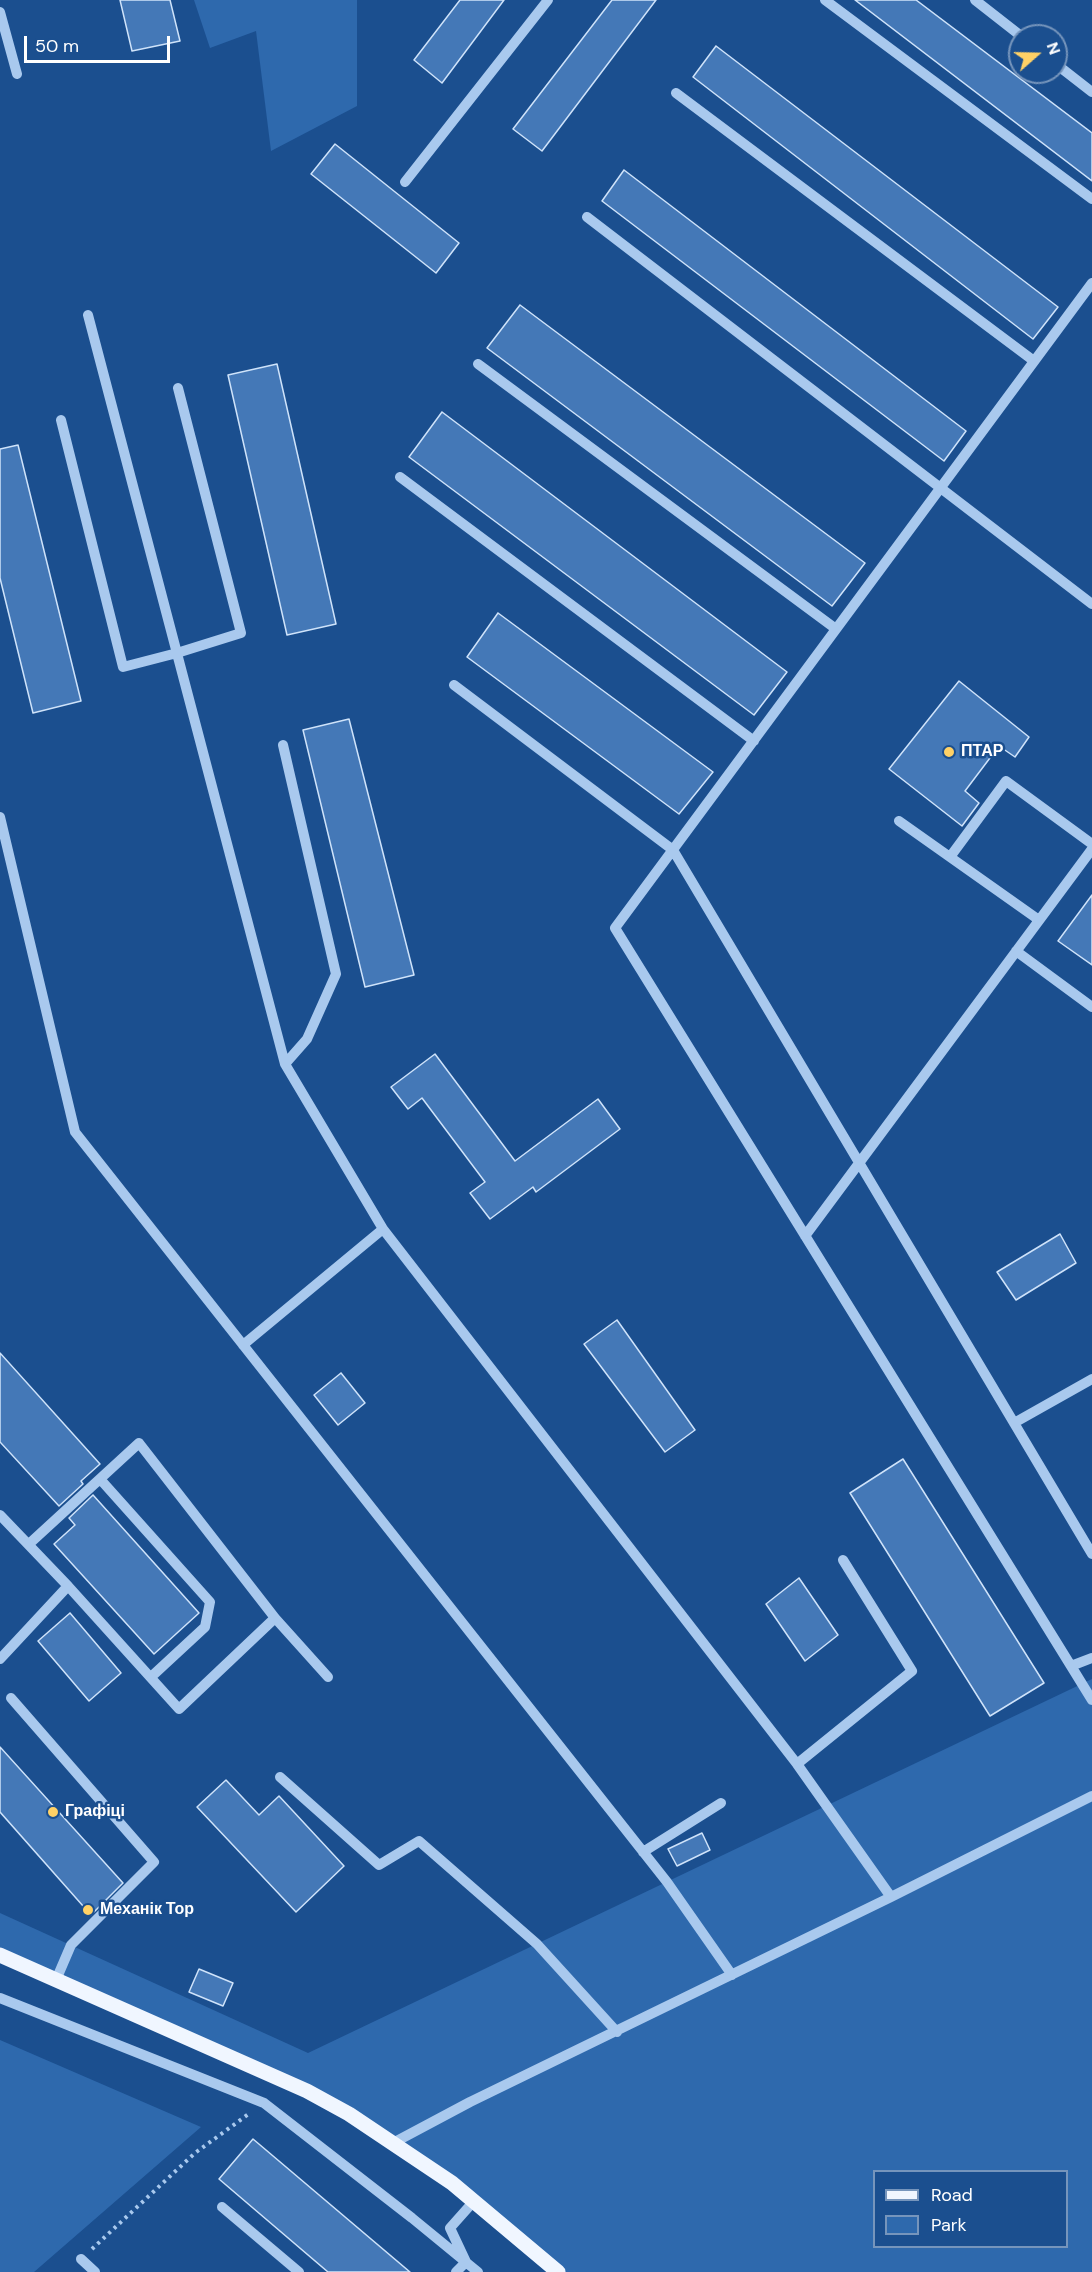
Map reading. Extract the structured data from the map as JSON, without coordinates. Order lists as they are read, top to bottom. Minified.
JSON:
{"places":["ПТАР","Графіці","Механік Тор"],"legend":["Road","Park"],"scale_bar":"50 m","north":"right"}
